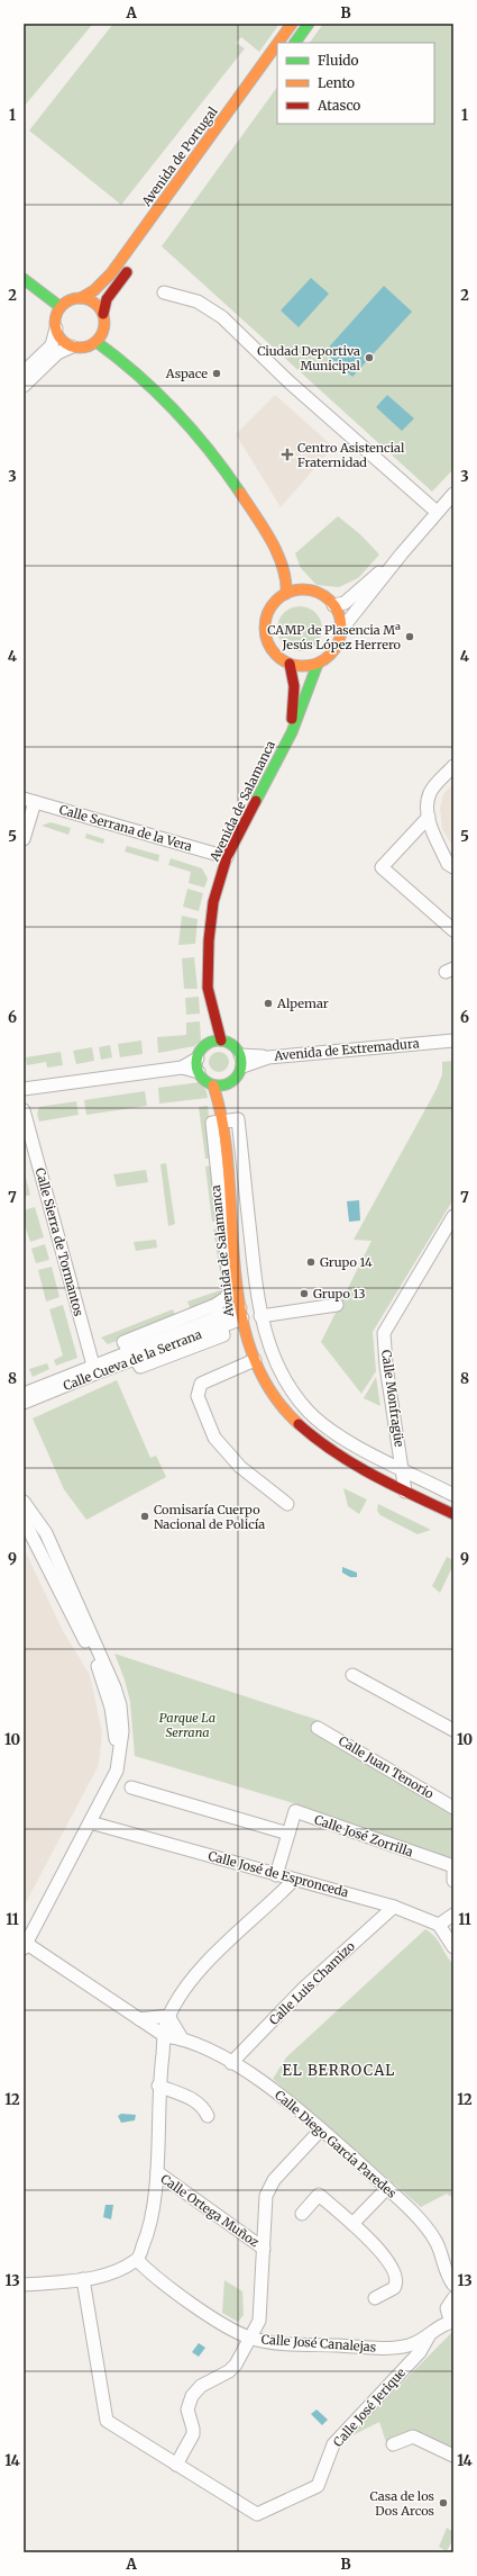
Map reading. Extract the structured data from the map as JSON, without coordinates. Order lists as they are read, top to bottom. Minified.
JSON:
{"streets":{"main road":["Avenida de Portugal","Avenida de Salamanca"],"street":["Calle Serrana de la Vera","Avenida de Extremadura","Calle Sierra de Tormantos","Calle Cueva de la Serrana","Calle Monfragüe","Calle Juan Tenorio","Calle José Zorrilla","Calle José de Espronceda","Calle Luis Chamizo","Calle Diego García Paredes","Calle Ortega Muñoz","Calle José Canalejas","Calle José Jerique"]},"crossings":[["Avenida de Salamanca","Calle Serrana de la Vera"],["Avenida de Salamanca","Avenida de Extremadura"],["Avenida de Salamanca","Calle Monfragüe"],["Calle Sierra de Tormantos","Calle Cueva de la Serrana"],["Calle José Zorrilla","Calle José de Espronceda"],["Calle José de Espronceda","Calle Luis Chamizo"],["Calle Luis Chamizo","Calle Diego García Paredes"],["Calle José Canalejas","Calle José Jerique"]],"districts":["EL BERROCAL"],"parks":["Parque La Serrana"],"places":{"other":["Ciudad Deportiva Municipal","Aspace","CAMP de Plasencia Mª Jesús López Herrero","Alpemar","Grupo 14","Grupo 13","Comisaría Cuerpo Nacional de Policía","Casa de los Dos Arcos"],"health":["Centro Asistencial Fraternidad"]},"legend":["Fluido","Lento","Atasco"],"grid":{"columns":["A","B"],"rows":["1","2","3","4","5","6","7","8","9","10","11","12","13","14"]}}
